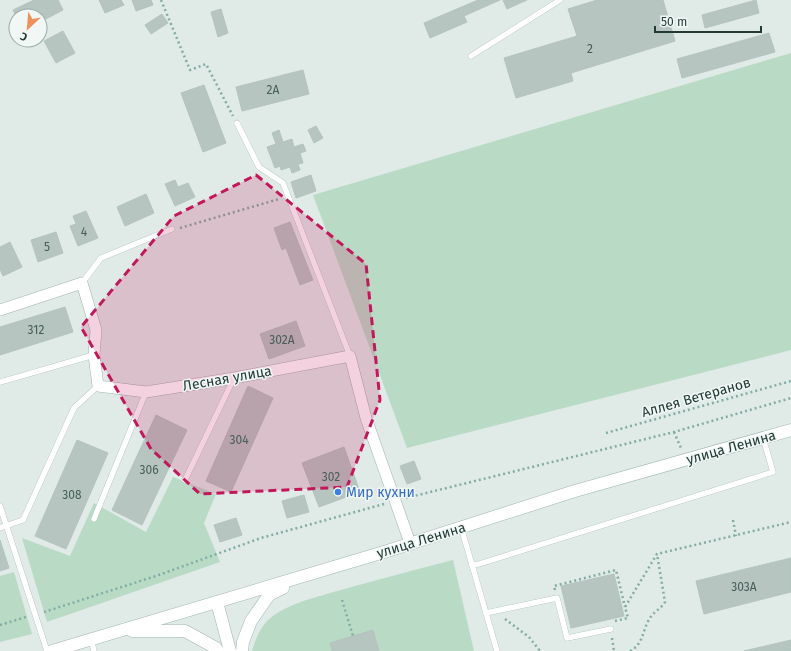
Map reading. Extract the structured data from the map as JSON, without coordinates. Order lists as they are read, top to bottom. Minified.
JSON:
{"streets":{"main road":["улица Ленина"],"street":["Лесная улица"],"path":["Аллея Ветеранов"]},"places":["Мир кухни"],"house_numbers":["2","2А","4","5","312","302А","304","306","302","308","303А"],"scale_bar":"50 m","north":"bottom left"}
